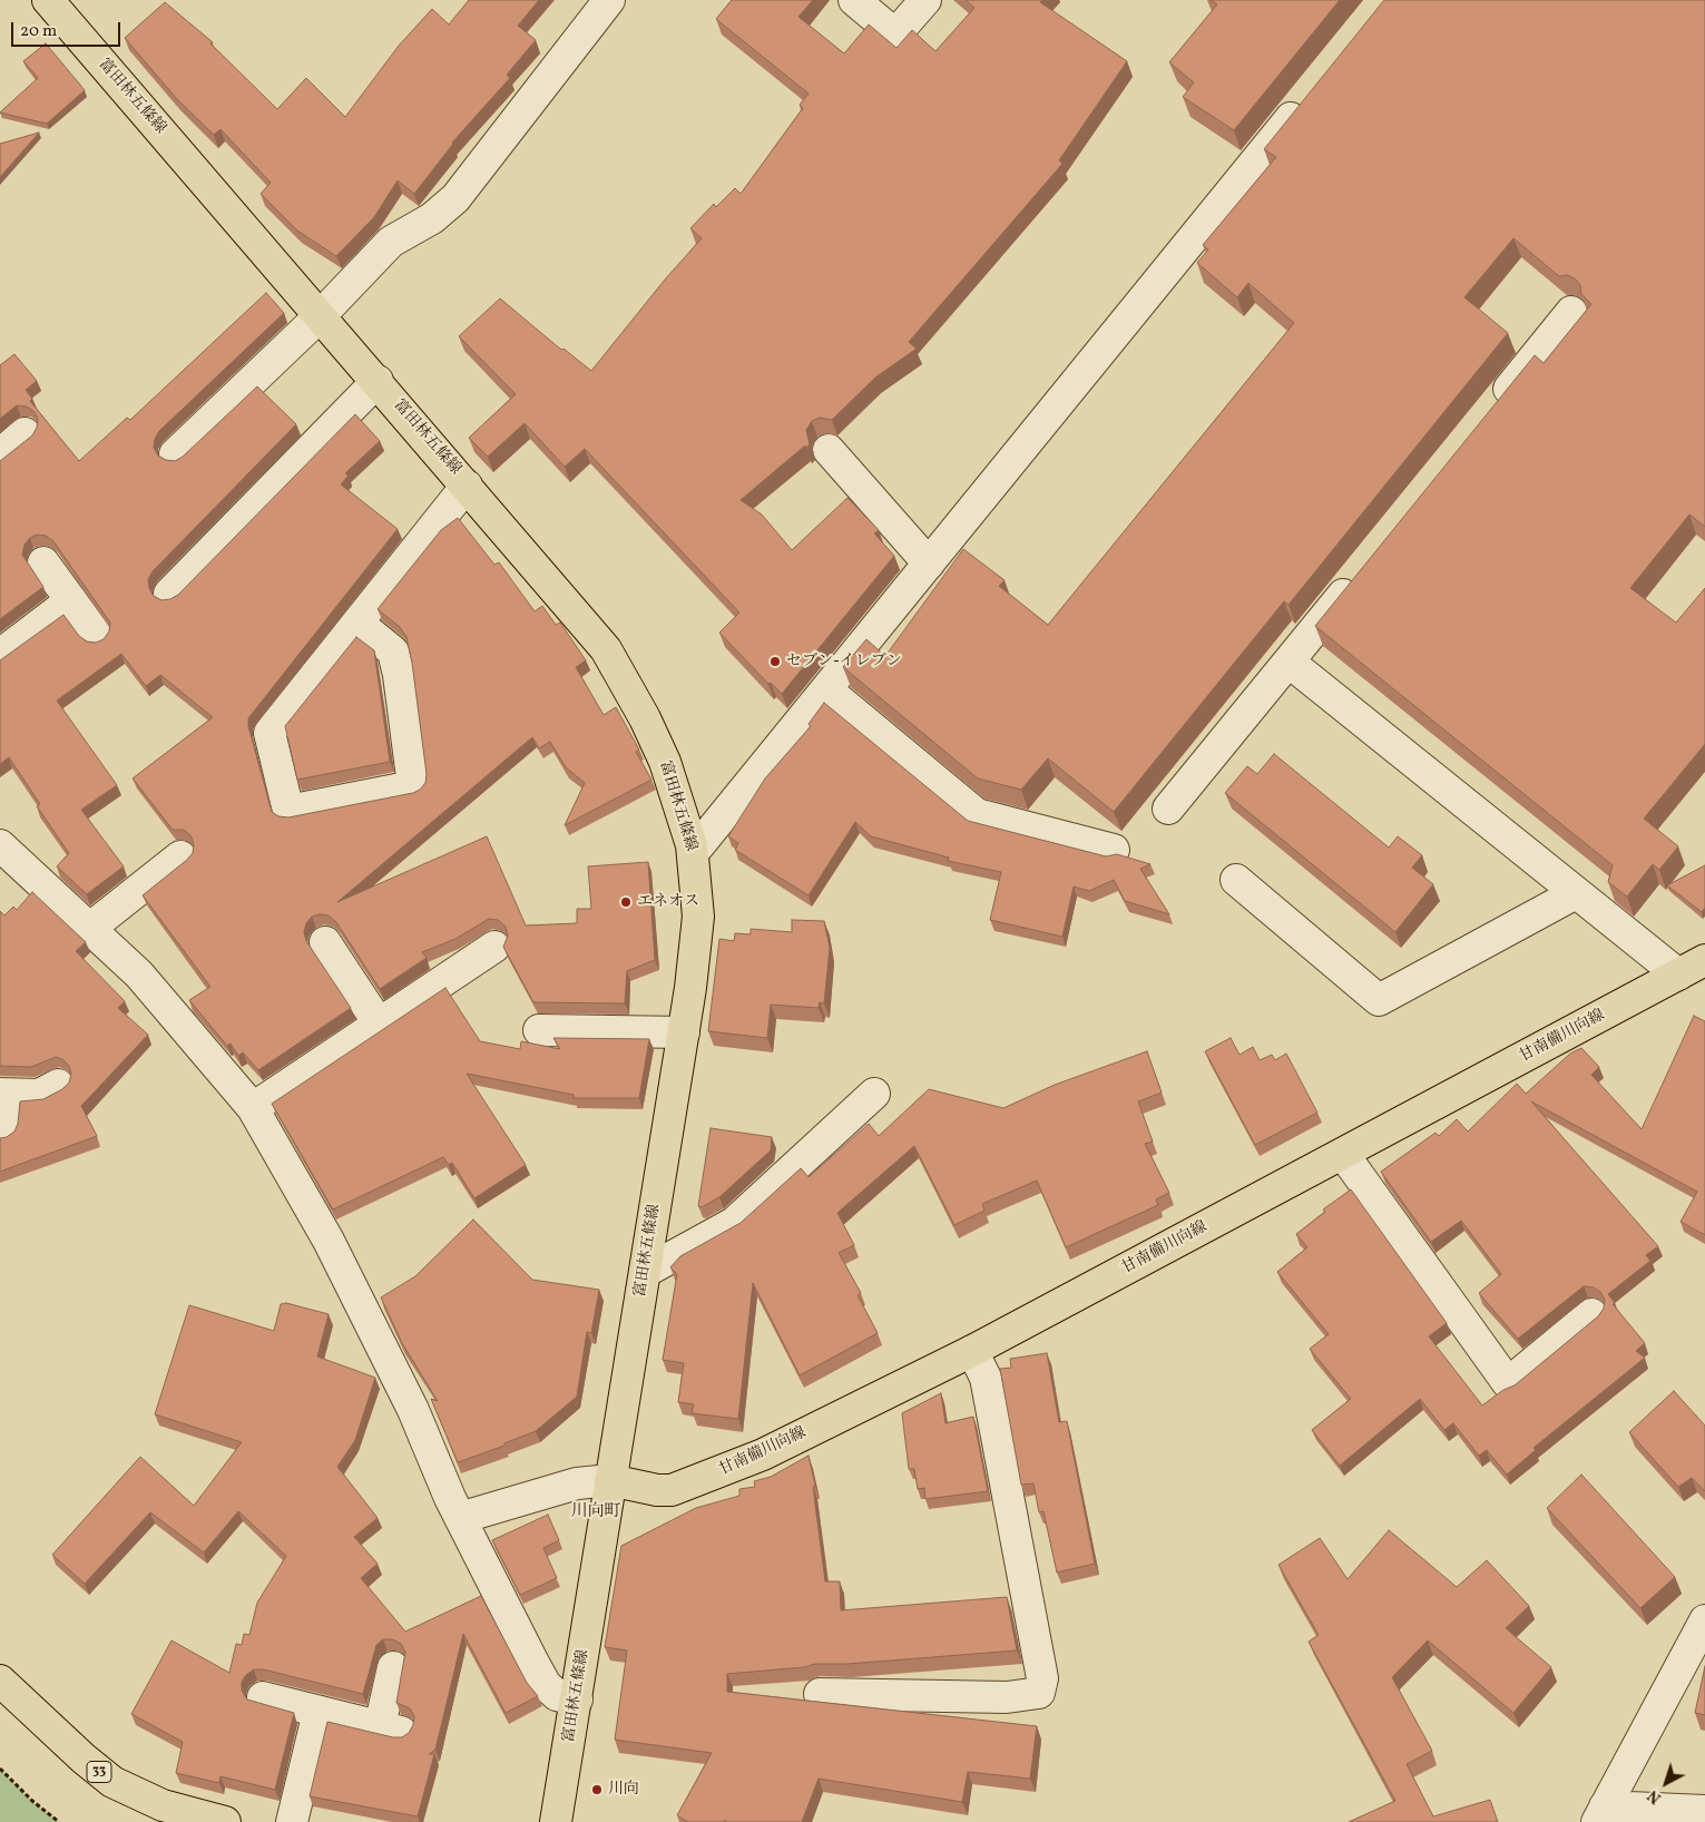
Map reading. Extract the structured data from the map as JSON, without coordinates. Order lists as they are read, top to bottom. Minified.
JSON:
{"streets":{"main road":["富田林五條線","甘南備川向線","33"]},"crossings":[["富田林五條線","甘南備川向線"]],"districts":["川向町"],"places":["セブン-イレブン","エネオス","川向"],"scale_bar":"20 m","north":"bottom left"}
